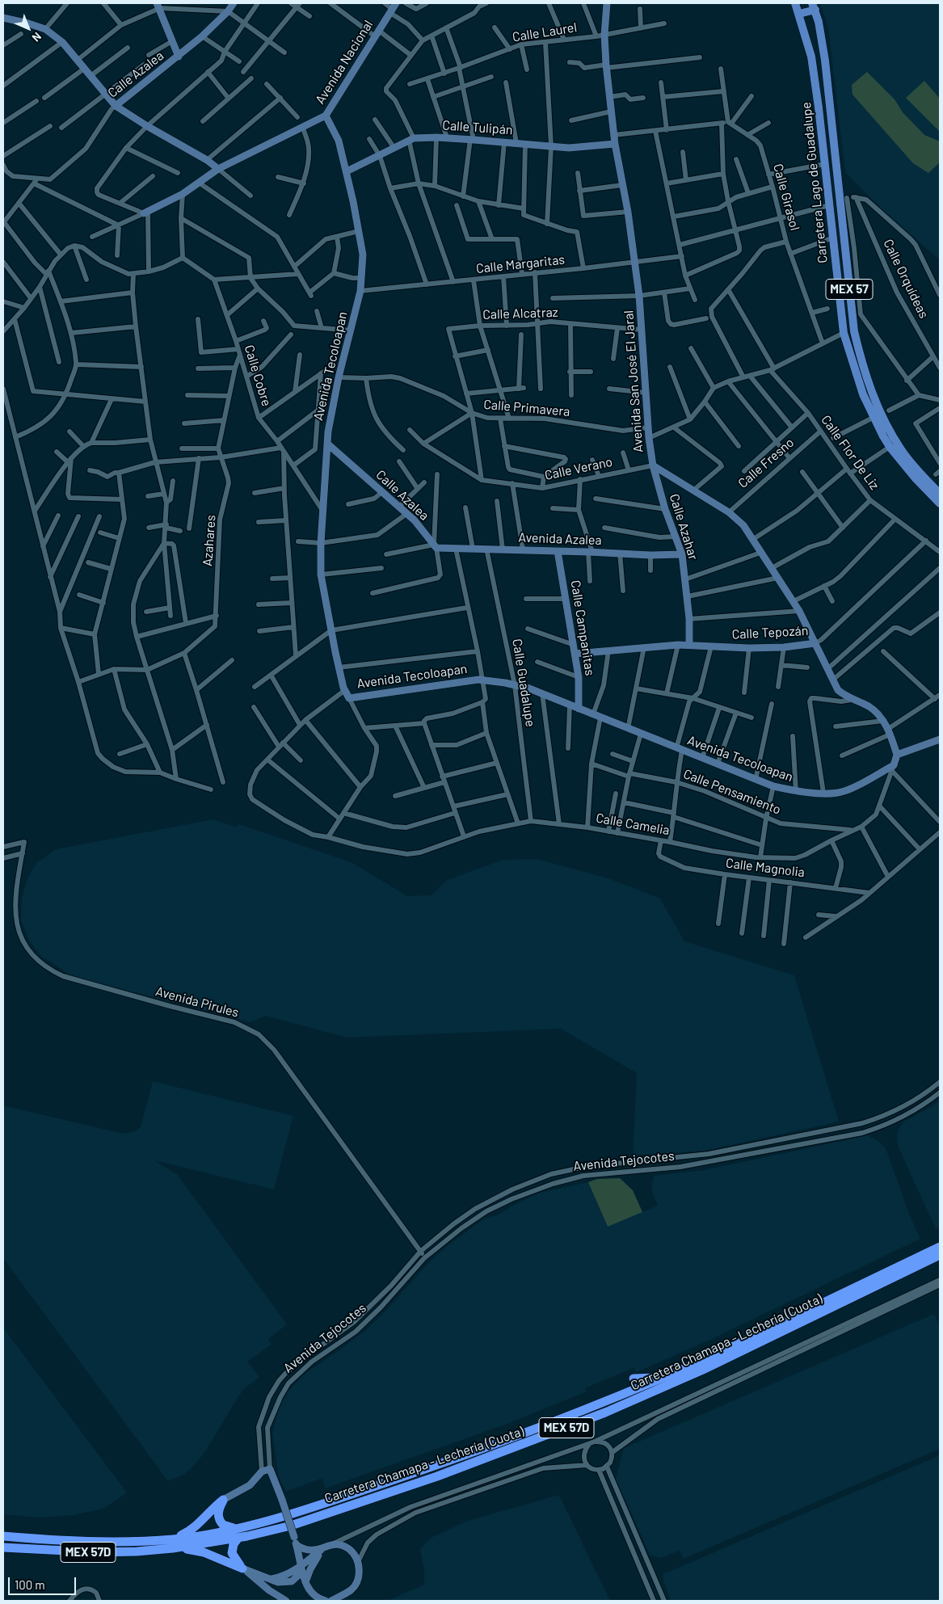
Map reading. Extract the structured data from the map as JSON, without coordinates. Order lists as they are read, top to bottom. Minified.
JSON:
{"streets":{"highway":["Carretera Chamapa - Lechería (Cuota)","MEX 57D"],"main road":["Carretera Lago de Guadalupe","MEX 57"],"street":["Calle Laurel","Avenida Nacional","Calle Azalea","Calle Tulipán","Calle Girasol","Calle Margaritas","Calle Orquídeas","Calle Alcatraz","Avenida Tecoloapan","Calle Cobre","Avenida San José El Jaral","Calle Primavera","Calle Flor De Liz","Calle Fresno","Calle Verano","Calle Azahar","Avenida Azalea","Azahares","Calle Campanitas","Calle Tepozán","Calle Guadalupe","Calle Pensamiento","Calle Camelia","Calle Magnolia","Avenida Pirules","Avenida Tejocotes"]},"crossings":[["Calle Laurel","Avenida San José El Jaral"],["Avenida Nacional","Avenida Tecoloapan"],["Calle Azalea","Avenida Tecoloapan"],["Calle Azalea","Avenida Azalea"],["Calle Tulipán","Avenida Tecoloapan"],["Calle Tulipán","Avenida San José El Jaral"],["Calle Margaritas","Avenida Tecoloapan"],["Calle Margaritas","Avenida San José El Jaral"],["Calle Alcatraz","Avenida San José El Jaral"],["Avenida Tecoloapan","Calle Cobre"],["Avenida Tecoloapan","Calle Primavera"],["Avenida Tecoloapan","Calle Campanitas"],["Avenida Tecoloapan","Calle Guadalupe"],["Avenida Tecoloapan","Calle Camelia"],["Calle Cobre","Azahares"],["Avenida San José El Jaral","Calle Primavera"],["Avenida San José El Jaral","Calle Fresno"],["Avenida San José El Jaral","Calle Verano"],["Avenida San José El Jaral","Calle Azahar"],["Avenida San José El Jaral","Calle Tepozán"],["Calle Flor De Liz","Calle Fresno"],["Calle Flor De Liz","Calle Tepozán"],["Calle Verano","Calle Azahar"],["Calle Azahar","Avenida Azalea"],["Calle Azahar","Calle Tepozán"],["Avenida Azalea","Calle Campanitas"],["Avenida Azalea","Calle Guadalupe"],["Calle Campanitas","Calle Tepozán"],["Calle Guadalupe","Calle Camelia"],["Calle Pensamiento","Calle Camelia"],["Calle Camelia","Calle Magnolia"],["Avenida Pirules","Avenida Tejocotes"]],"scale_bar":"100 m","north":"bottom right"}
